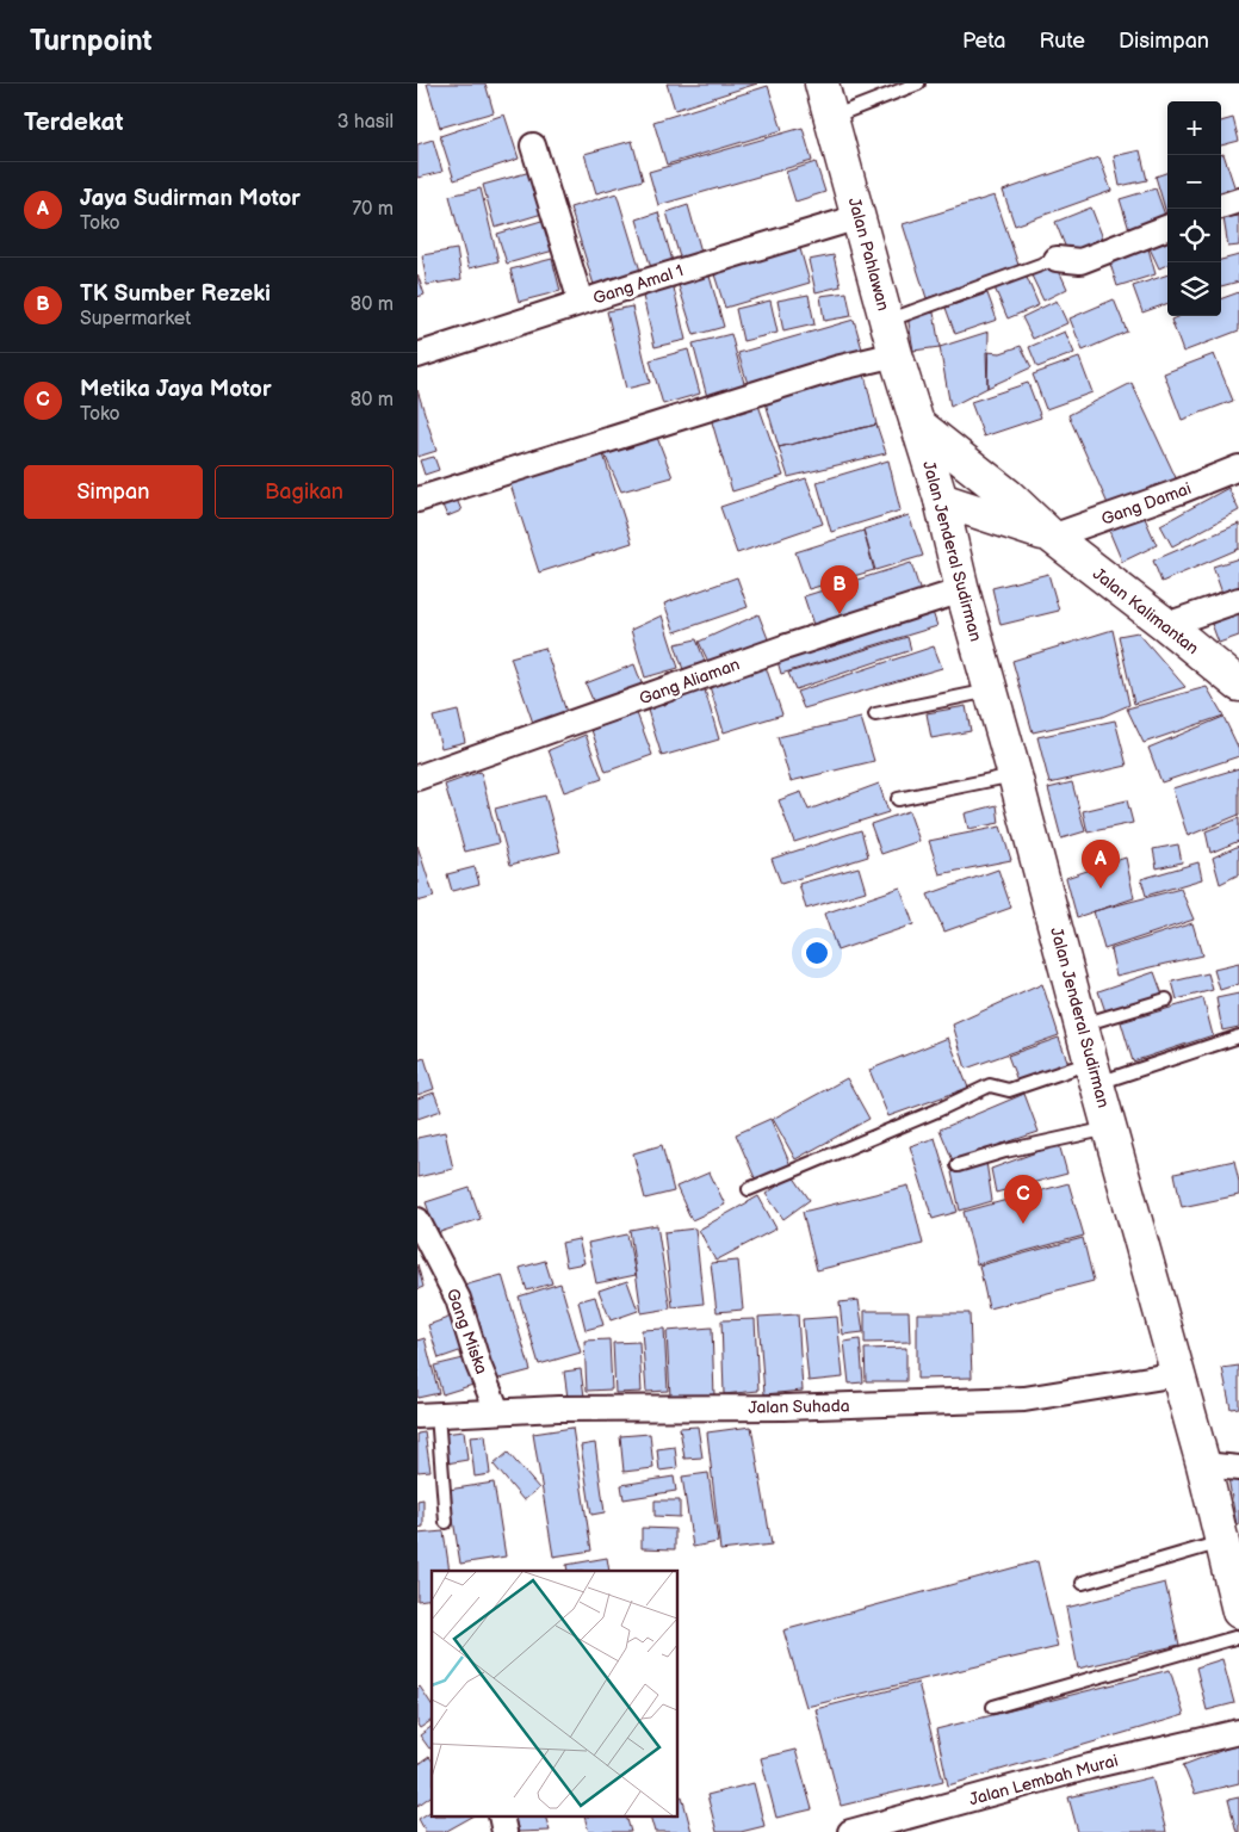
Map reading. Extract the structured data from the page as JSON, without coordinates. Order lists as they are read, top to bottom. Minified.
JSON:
{"streets":{"main road":["Jalan Pahlawan","Jalan Jenderal Sudirman","Jalan Kalimantan"],"street":["Gang Amal 1","Gang Damai","Gang Aliaman","Gang Miska","Jalan Suhada","Jalan Lembah Murai"]},"crossings":[["Jalan Pahlawan","Gang Amal 1"],["Jalan Pahlawan","Jalan Jenderal Sudirman"],["Jalan Pahlawan","Jalan Kalimantan"],["Gang Damai","Jalan Kalimantan"],["Jalan Jenderal Sudirman","Jalan Kalimantan"],["Jalan Jenderal Sudirman","Gang Aliaman"],["Jalan Jenderal Sudirman","Jalan Suhada"],["Gang Miska","Jalan Suhada"]],"page":{"header":"Turnpoint","nav":["Peta","Rute","Disimpan"],"heading":["Terdekat","3 hasil"],"map_buttons":["+","−"],"list":[{"mark":"A","name":"Jaya Sudirman Motor","note":"Toko","value":"70 m"},{"mark":"B","name":"TK Sumber Rezeki","note":"Supermarket","value":"80 m"},{"mark":"C","name":"Metika Jaya Motor","note":"Toko","value":"80 m"}],"buttons":["Simpan","Bagikan"],"pins":["B","A","C"]}}
